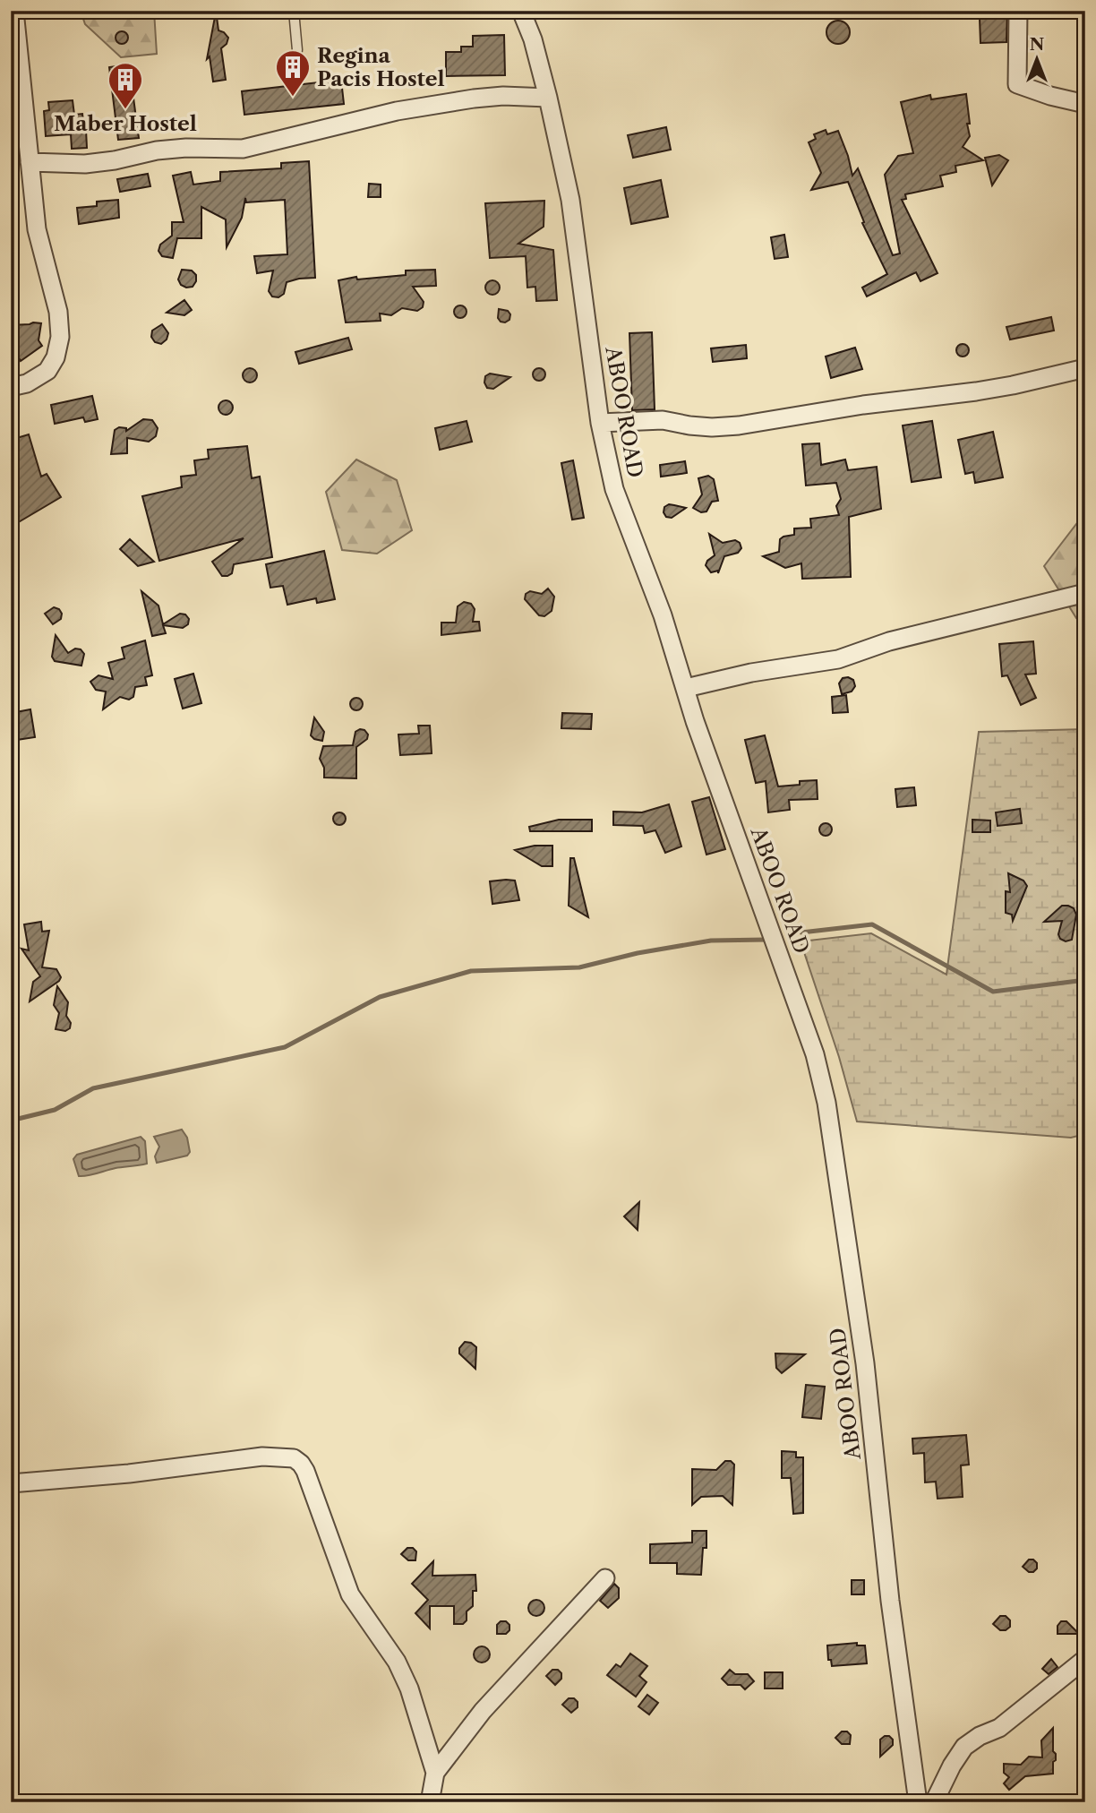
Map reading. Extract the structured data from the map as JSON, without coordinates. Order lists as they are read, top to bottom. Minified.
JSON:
{"streets":{"street":["ABOO ROAD"]},"places":{"building":["Regina Pacis Hostel","Maber Hostel"]},"north":"top"}
